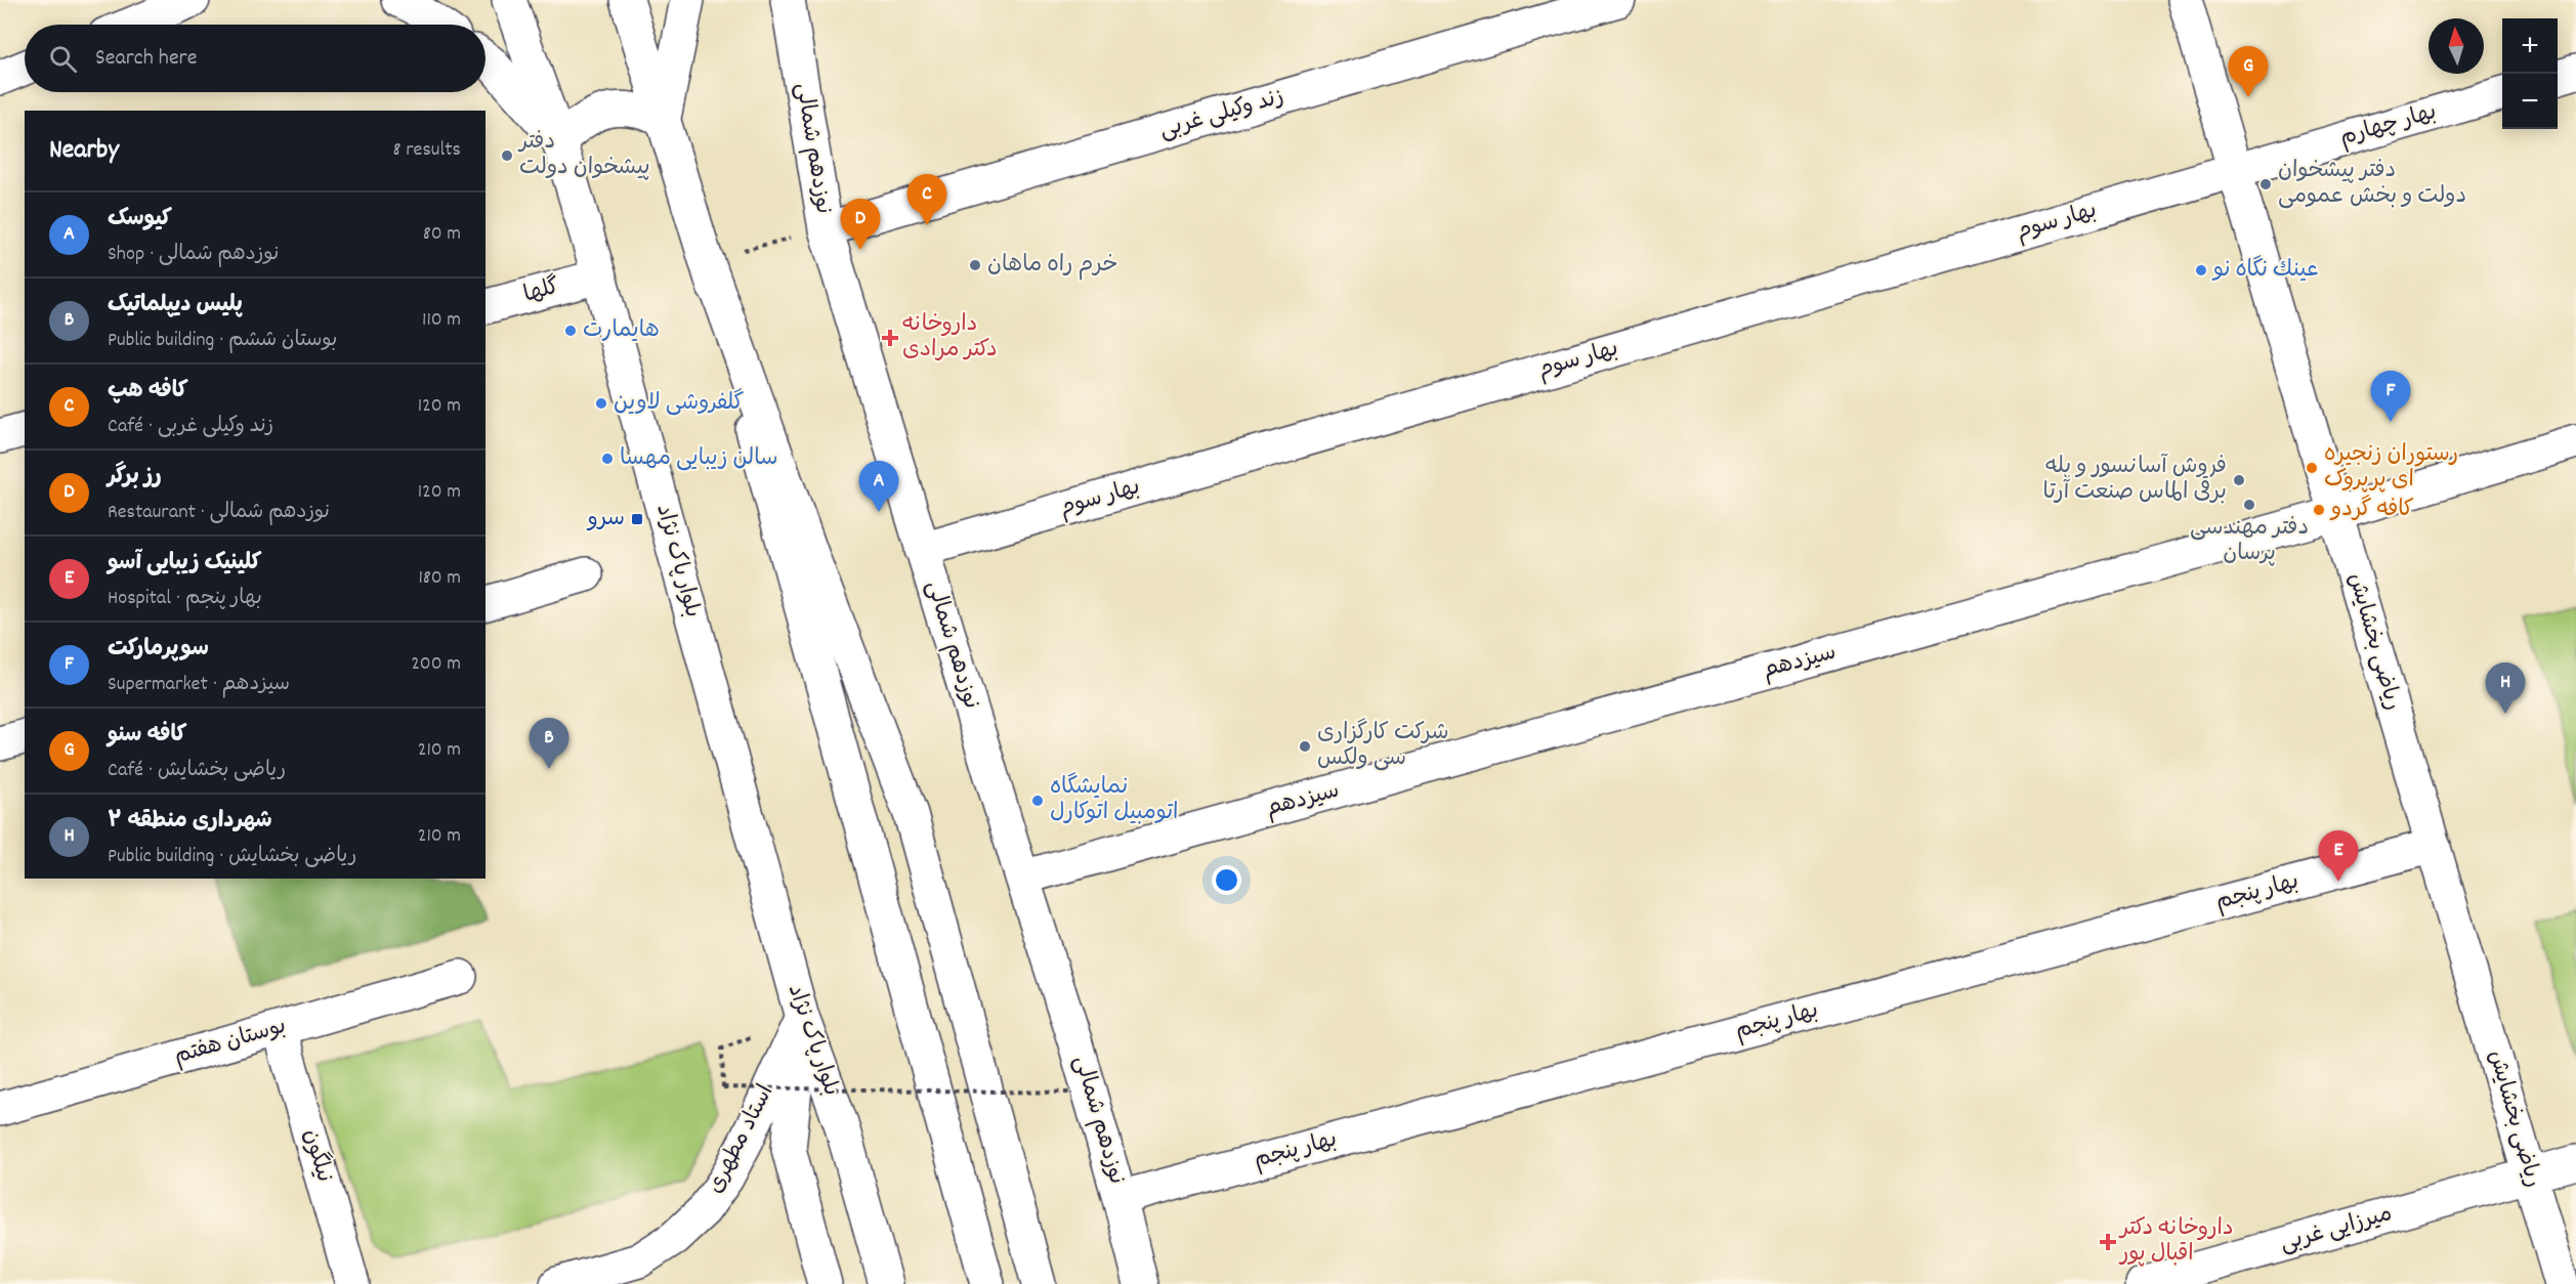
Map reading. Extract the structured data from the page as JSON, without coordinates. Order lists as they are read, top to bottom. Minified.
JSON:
{"streets":{"main road":["زند وکیلی غربی","بهار چهارم","نوزدهم شمالی","بهار سوم","گلها","بلوار پاک نژاد","ریاضی بخشایش","سیزدهم","بهار پنجم","بوستان هفتم","استاد مطهری","نیلگون","میرزایی غربی"]},"crossings":[["زند وکیلی غربی","نوزدهم شمالی"],["بهار چهارم","بهار سوم"],["بهار چهارم","ریاضی بخشایش"],["نوزدهم شمالی","بهار سوم"],["نوزدهم شمالی","سیزدهم"],["نوزدهم شمالی","بهار پنجم"],["بهار سوم","ریاضی بخشایش"],["گلها","بلوار پاک نژاد"],["بلوار پاک نژاد","استاد مطهری"],["ریاضی بخشایش","سیزدهم"],["ریاضی بخشایش","بهار پنجم"],["ریاضی بخشایش","میرزایی غربی"],["بوستان هفتم","نیلگون"]],"places":{"other":["دفتر پیشخوان دولت","دفتر پیشخوان دولت و بخش عمومی","خرم راه ماهان","عينك نگاه نو","هایمارت","گلفروشی لاوین","سالن زیبایی مهسا","رستوران زنجیره ای پرپروک","فروش آسانسور و پله برقی الماس صنعت آرتا","دفتر مهندسی پرسان","کافه گردو","شرکت کارگزاری سی ولکس","نمایشگاه اتومبیل اتوکارل"],"health":["داروخانه دکتر مرادی","داروخانه دکتر اقبال پور"],"transit":["سرو"]},"north":"top","page":{"map_buttons":["+","−"],"search":"Search here","pins":["G","C","D","F","A","H","B","E"],"heading":["Nearby","8 results"],"list":[{"mark":"A","name":"کیوسک","note":"Shop · نوزدهم شمالی","value":"80 m"},{"mark":"B","name":"پلیس دیپلماتیک","note":"Public building · بوستان ششم","value":"110 m"},{"mark":"C","name":"کافه هپ","note":"Café · زند وکیلی غربی","value":"120 m"},{"mark":"D","name":"رز برگر","note":"Restaurant · نوزدهم شمالی","value":"120 m"},{"mark":"E","name":"کلینیک زیبایی آسو","note":"Hospital · بهار پنجم","value":"180 m"},{"mark":"F","name":"سوپرمارکت","note":"Supermarket · سیزدهم","value":"200 m"},{"mark":"G","name":"کافه سنو","note":"Café · ریاضی بخشایش","value":"210 m"},{"mark":"H","name":"شهرداری منطقه ۲","note":"Public building · ریاضی بخشایش","value":"210 m"}]}}
